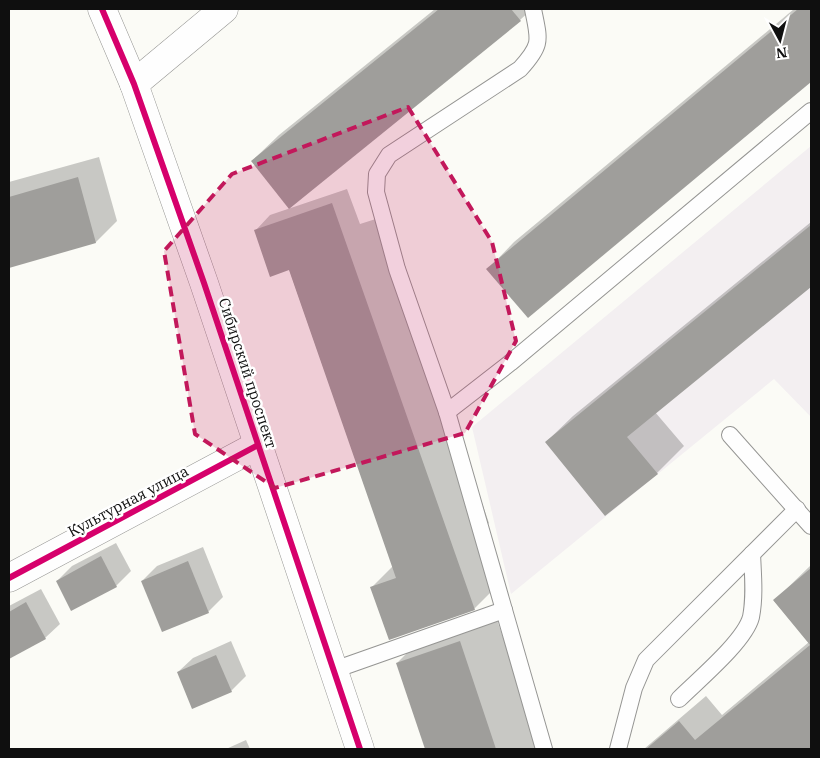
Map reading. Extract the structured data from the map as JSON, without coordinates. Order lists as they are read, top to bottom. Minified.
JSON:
{"streets":{"street":["Сибирский проспект","Культурная улица"]},"crossings":[["Сибирский проспект","Культурная улица"]],"north":"bottom"}
